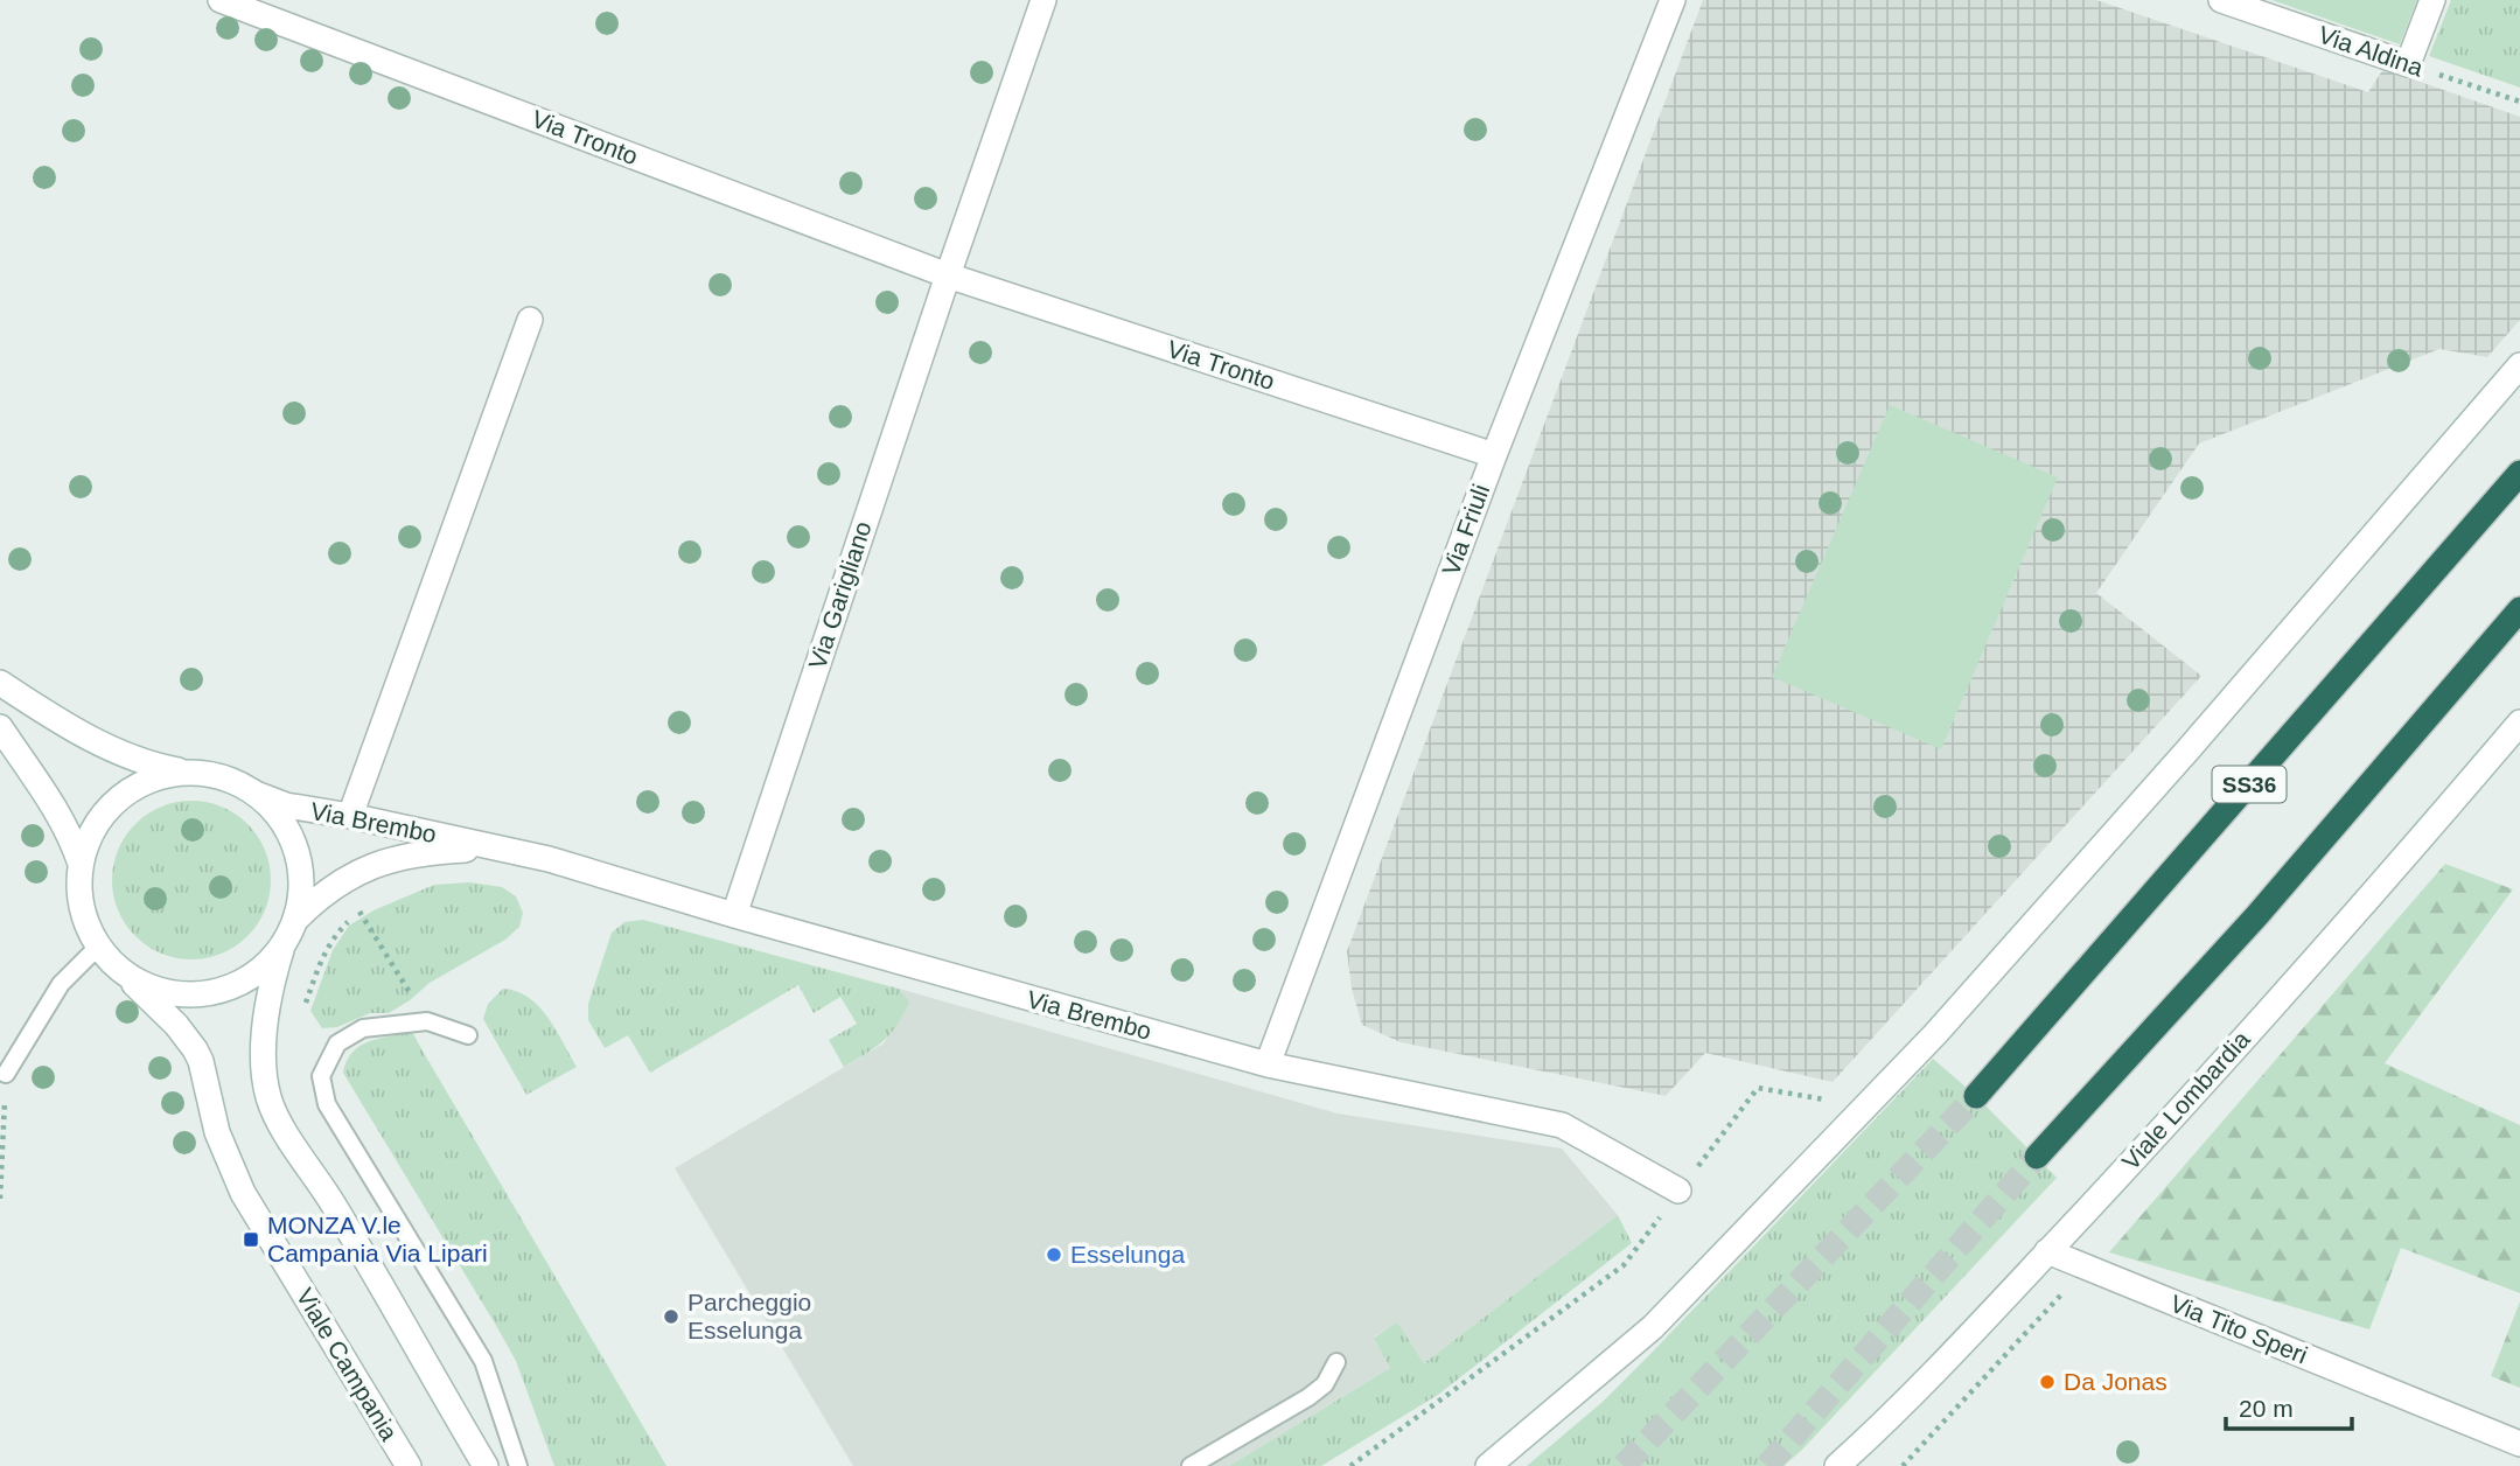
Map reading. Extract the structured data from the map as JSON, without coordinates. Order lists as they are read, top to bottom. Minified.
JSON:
{"streets":{"highway":["SS36"],"street":["Via Aldina","Via Tronto","Via Friuli","Via Garigliano","Via Brembo","Viale Lombardia","Via Tito Speri","Viale Campania"]},"crossings":[["Via Tronto","Via Friuli"],["Via Tronto","Via Garigliano"],["Via Friuli","Via Brembo"],["Via Garigliano","Via Brembo"],["Via Brembo","Viale Campania"],["Viale Lombardia","Via Tito Speri"]],"places":{"transit":["MONZA V.le Campania Via Lipari"],"other":["Esselunga","Parcheggio Esselunga","Da Jonas"]},"scale_bar":"20 m"}
